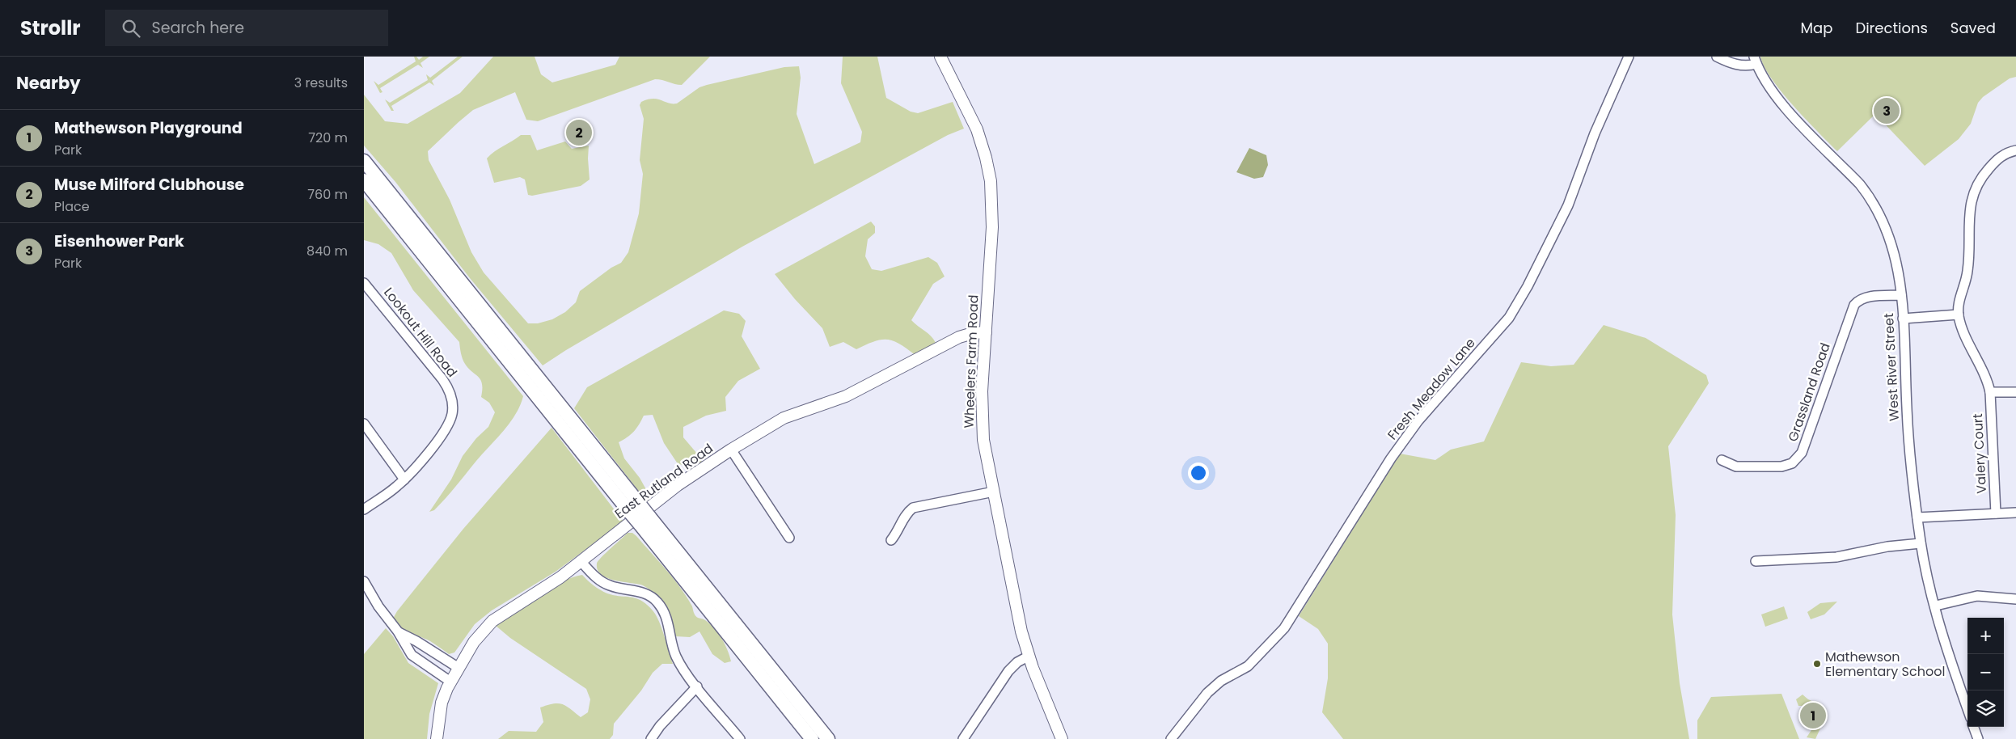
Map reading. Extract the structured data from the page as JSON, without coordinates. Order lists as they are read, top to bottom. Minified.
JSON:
{"streets":{"main road":["Wheelers Farm Road","East Rutland Road"],"street":["Lookout Hill Road","West River Street","Fresh Meadow Lane","Grassland Road","Valery Court"]},"crossings":[["Wheelers Farm Road","East Rutland Road"],["West River Street","Grassland Road"]],"places":["Mathewson Elementary School"],"page":{"header":"Strollr","search":"Search here","nav":["Map","Directions","Saved"],"heading":["Nearby","3 results"],"pins":["3","2","1"],"list":[{"mark":"1","name":"Mathewson Playground","note":"Park","value":"720 m"},{"mark":"2","name":"Muse Milford Clubhouse","note":"Place","value":"760 m"},{"mark":"3","name":"Eisenhower Park","note":"Park","value":"840 m"}],"map_buttons":["+","−"]}}
